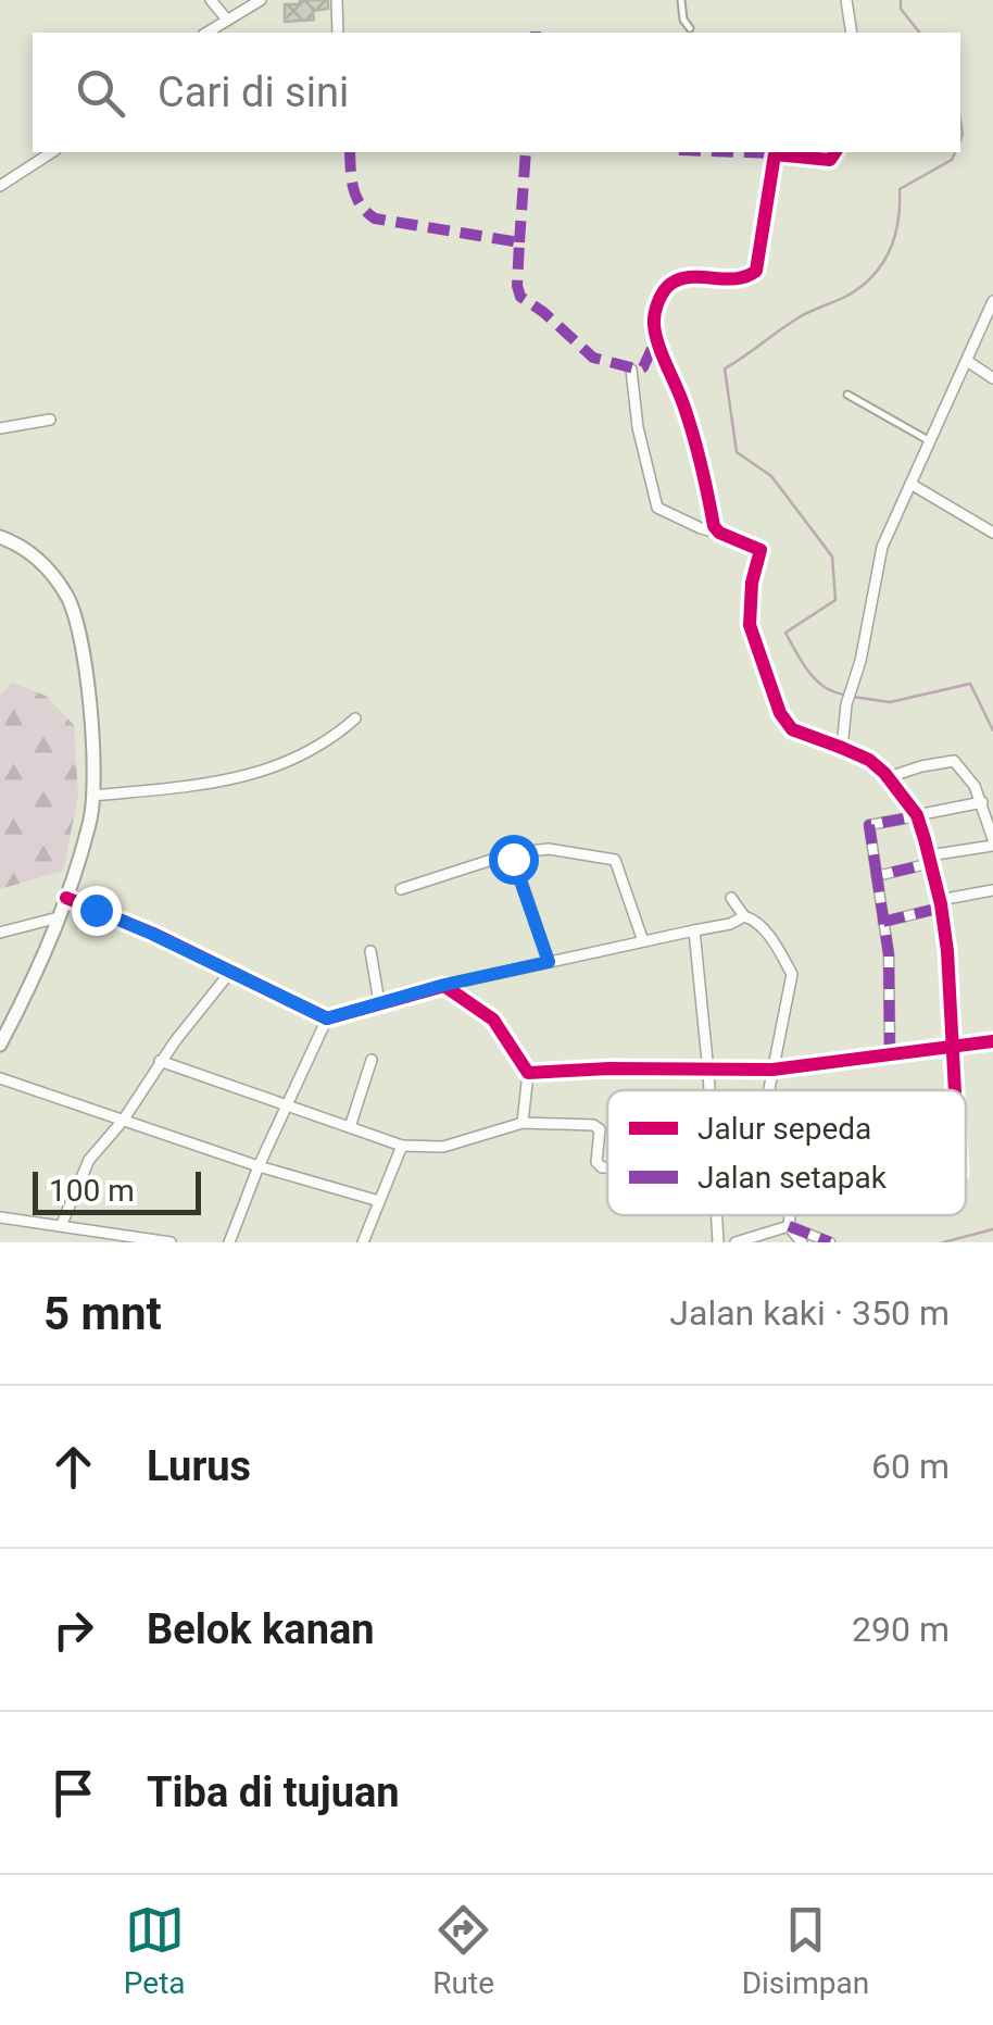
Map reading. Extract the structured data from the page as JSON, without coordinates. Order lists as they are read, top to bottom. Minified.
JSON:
{"legend":["Jalur sepeda","Jalan setapak"],"scale_bar":"100 m","page":{"search":"Cari di sini","scale":"100 m","heading":["5 mnt","Jalan kaki · 350 m"],"list":[["Lurus","60 m"],["Belok kanan","290 m"],"Tiba di tujuan"],"nav":["Peta","Rute","Disimpan"]}}
